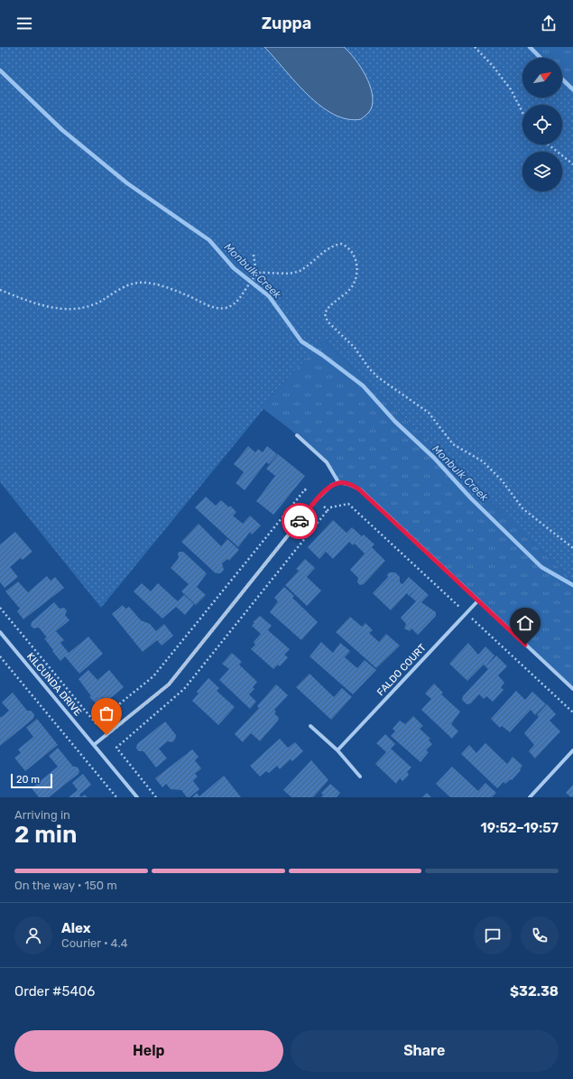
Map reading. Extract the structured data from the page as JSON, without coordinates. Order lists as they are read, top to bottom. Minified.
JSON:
{"streets":{"street":["FALDO COURT","KILCUNDA DRIVE"]},"water":["Monbulk Creek"],"scale_bar":"20 m","north":"top right","page":{"header":"Zuppa","scale":"20 m","heading":["2 min","Arriving in","19:52–19:57"],"panel":["Alex","Courier · 4.4","Order #5406","$32.38"],"bar":"On the way · 150 m","buttons":["Help","Share"]}}
